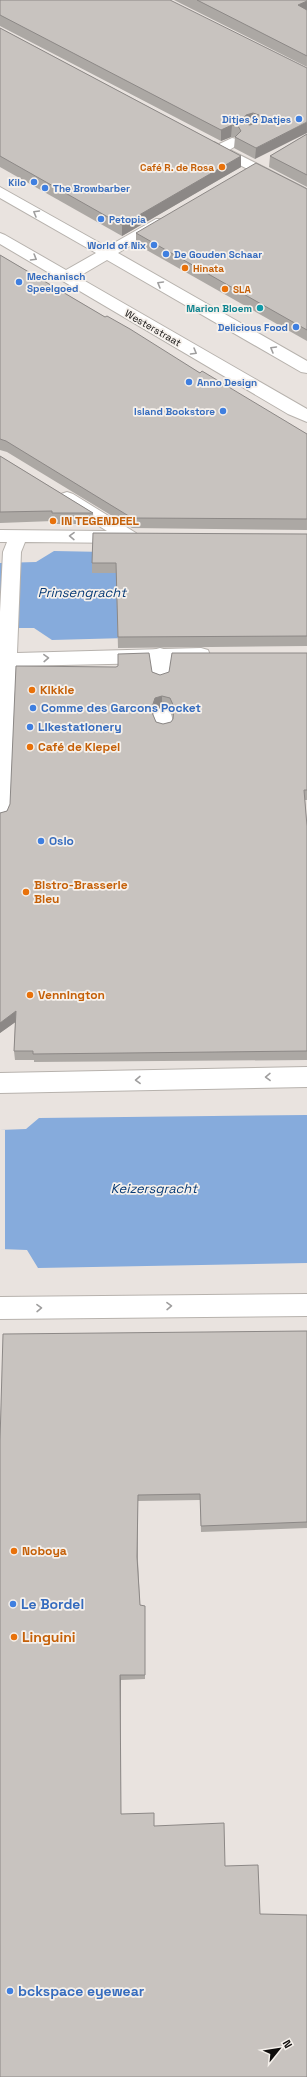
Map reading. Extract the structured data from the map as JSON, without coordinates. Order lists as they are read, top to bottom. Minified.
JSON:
{"streets":{"street":["Westerstraat"]},"water":["Prinsengracht","Keizersgracht"],"places":["Ditjes & Datjes","Café R. de Rosa","Kilo","The Browbarber","Petopia","World of Nix","De Gouden Schaar","Hinata","Mechanisch Speelgoed","SLA","Marion Bloem","Delicious Food","Anno Design","Island Bookstore","IN TEGENDEEL","Kikkie","Comme des Garcons Pocket","Likestationery","Café de Klepel","Oslo","Bistro-Brasserie Bleu","Vennington","Noboya","Le Bordel","Linguini","bckspace eyewear"],"north":"top right"}
